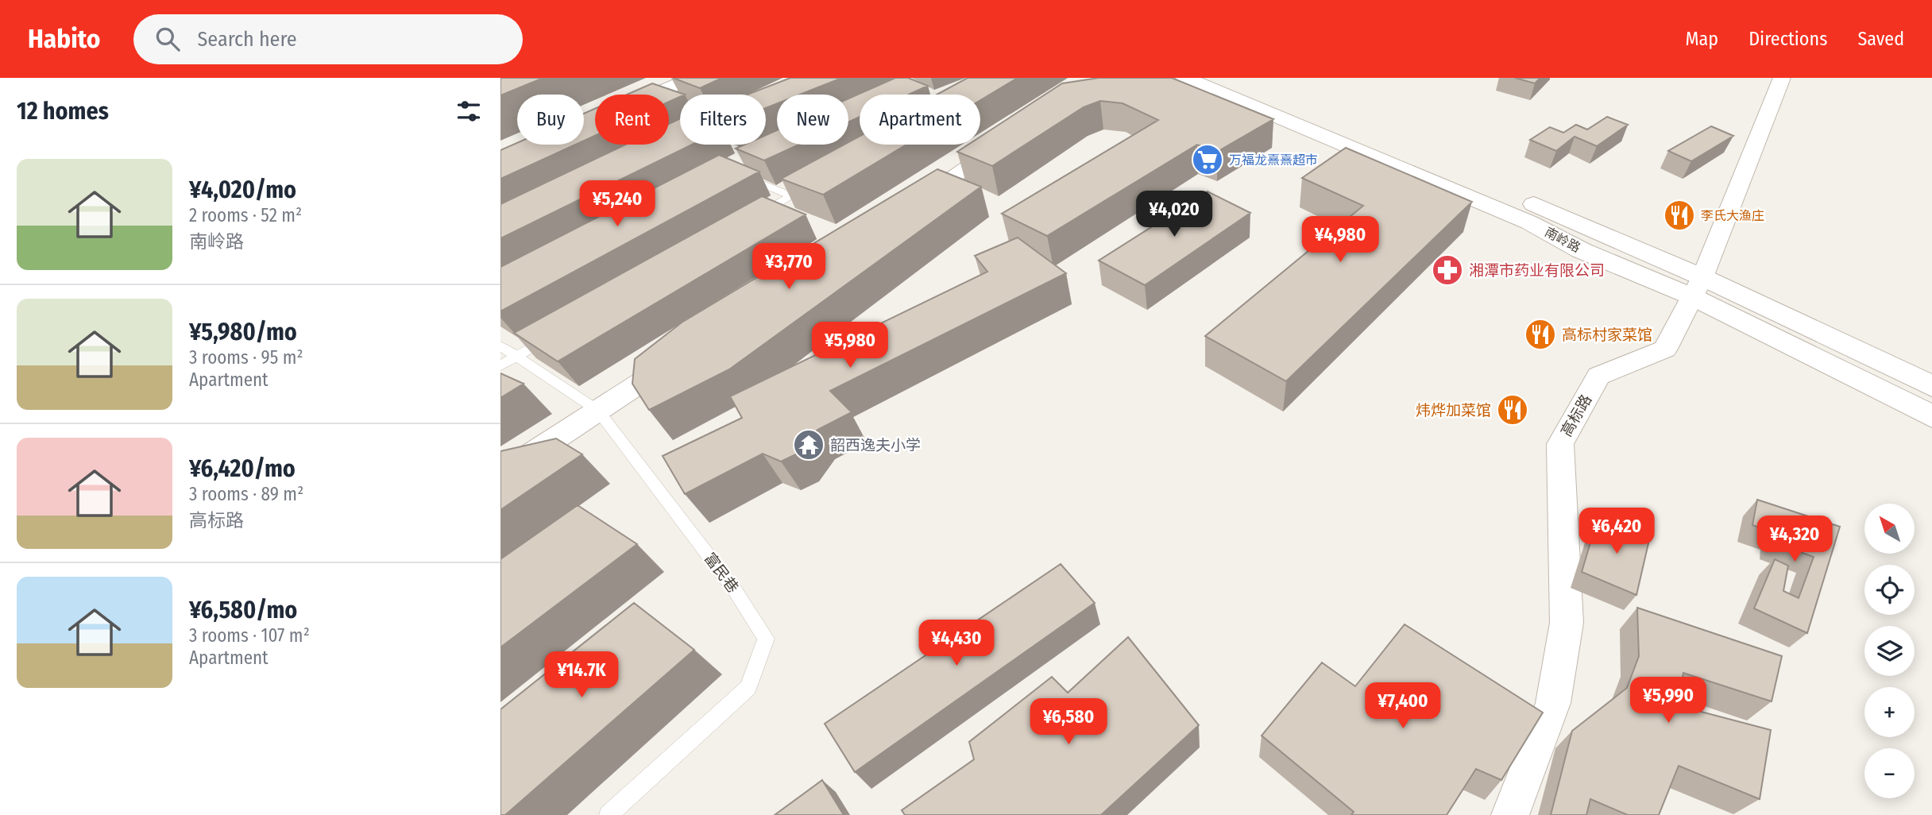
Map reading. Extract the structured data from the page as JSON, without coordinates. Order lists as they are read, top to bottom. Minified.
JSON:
{"streets":{"street":["南岭路","高标路"],"lane":["富民巷"]},"crossings":[["南岭路","高标路"]],"places":{"supermarket":["万福龙熹熹超市"],"restaurant":["李氏大渔庄","高标村家菜馆","炜烨加菜馆"],"pharmacy":["湘潭市药业有限公司"],"temple":["韶西逸夫小学"]},"north":"top left","page":{"header":"Habito","search":"Search here","nav":["Map","Directions","Saved"],"heading":"12 homes","chip":["Buy","Rent","Filters","New","Apartment"],"list":[{"name":"¥4,020/mo","note":"2 rooms · 52 m² · 南岭路"},{"name":"¥5,980/mo","note":"3 rooms · 95 m² · Apartment"},{"name":"¥6,420/mo","note":"3 rooms · 89 m² · 高标路"},{"name":"¥6,580/mo","note":"3 rooms · 107 m² · Apartment"}],"price":["¥5,240","¥4,020","¥4,980","¥3,770","¥5,980","¥6,420","¥4,320","¥4,430","¥14.7K","¥5,990","¥7,400","¥6,580"],"map_buttons":["+","−"]}}
